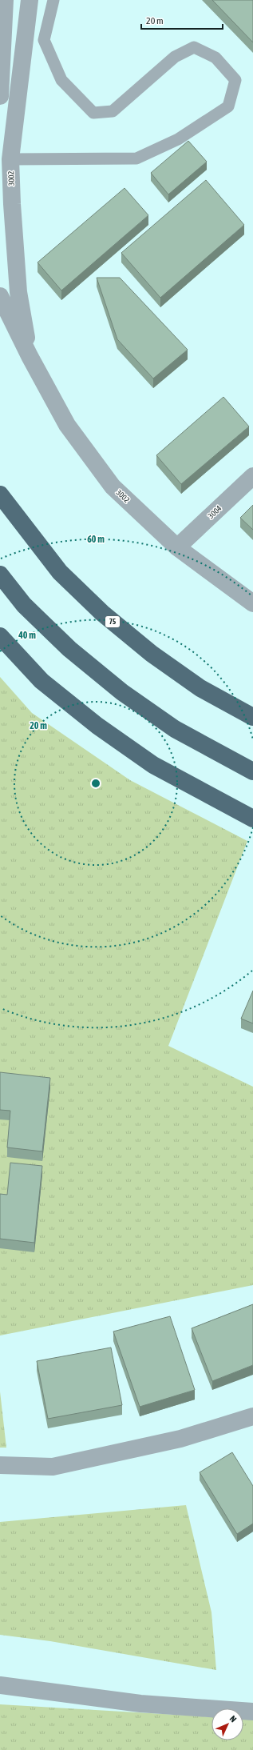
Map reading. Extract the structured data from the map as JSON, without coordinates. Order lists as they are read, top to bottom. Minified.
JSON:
{"streets":{"highway":["75"],"street":["3002","3004"]},"crossings":[["3002","3004"]],"scale_bar":"20 m","north":"top right","rings":["60 m","40 m","20 m"]}
